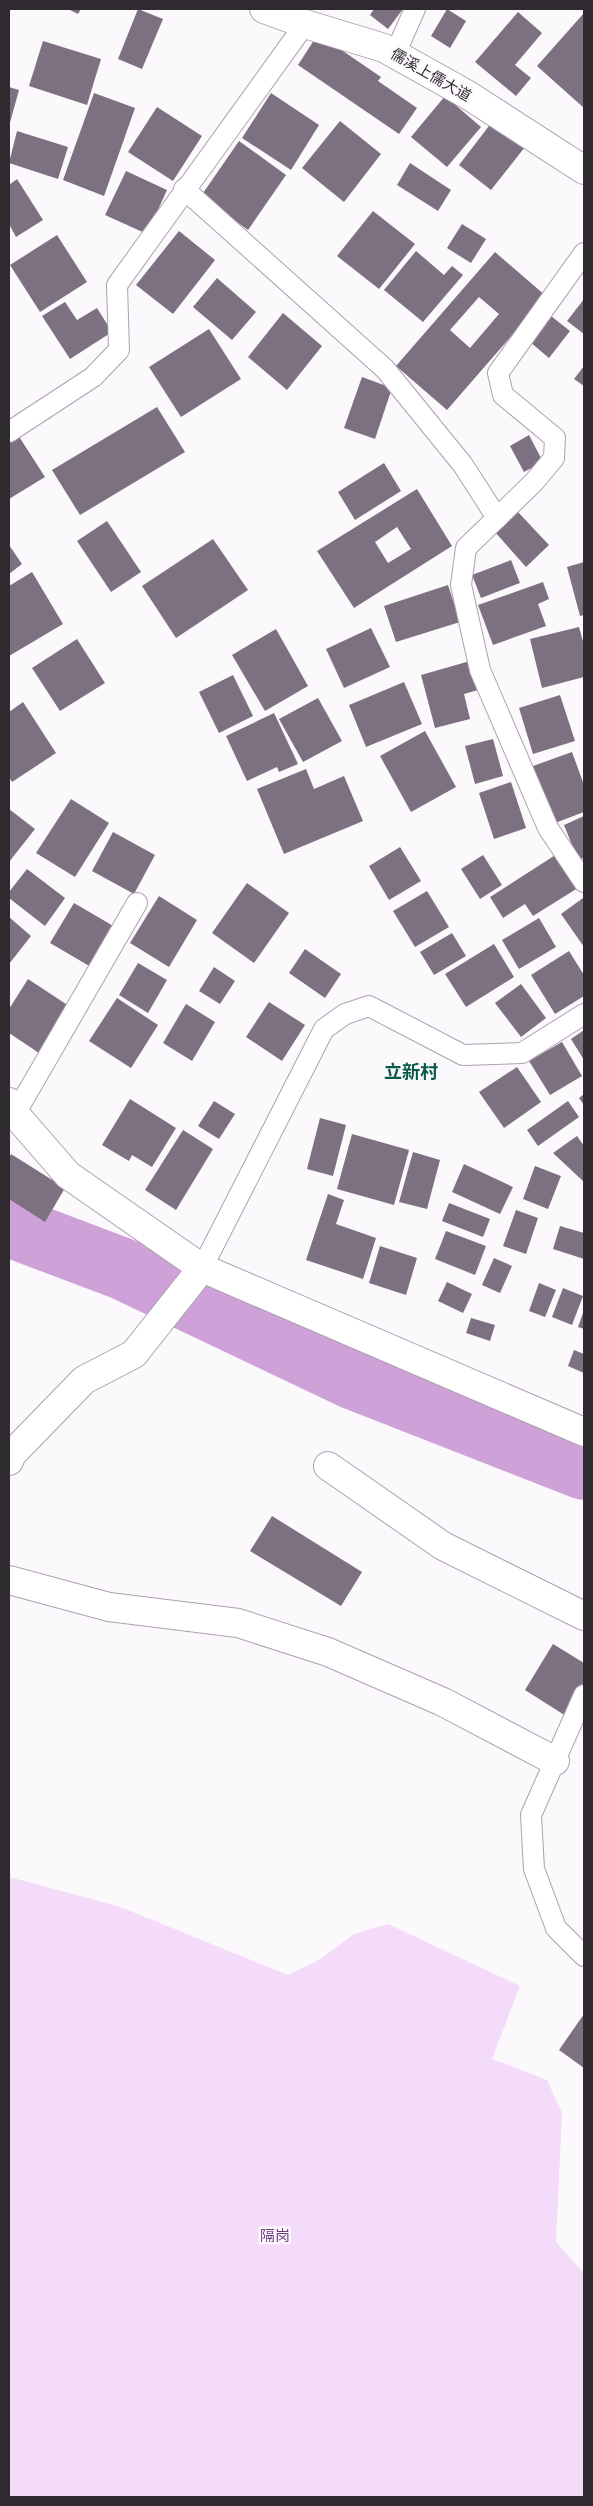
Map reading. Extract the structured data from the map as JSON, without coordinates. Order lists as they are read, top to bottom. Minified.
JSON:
{"streets":{"street":["儒溪上儒大道"]},"districts":["立新村"],"parks":["隔岗"]}
